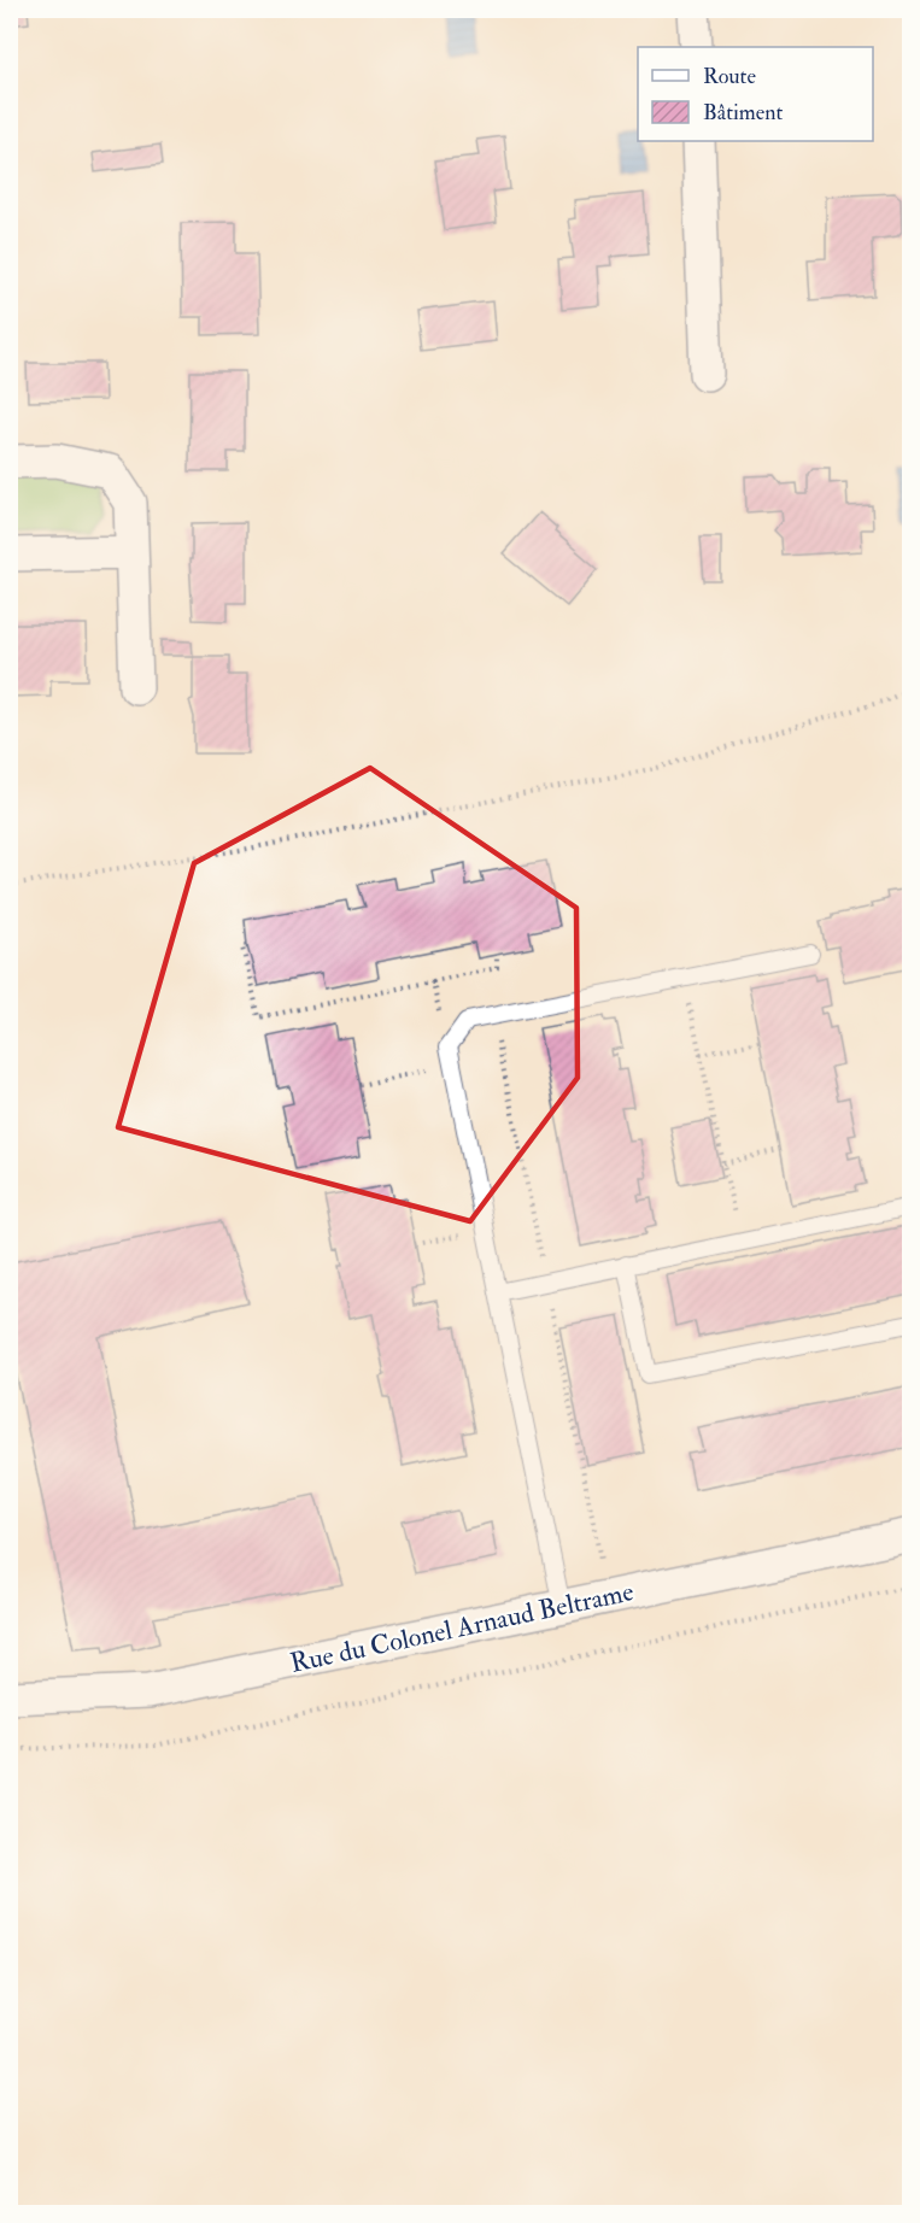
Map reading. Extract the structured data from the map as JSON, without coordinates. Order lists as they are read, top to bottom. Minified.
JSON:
{"streets":{"street":["Rue du Colonel Arnaud Beltrame"]},"legend":["Route","Bâtiment"]}
